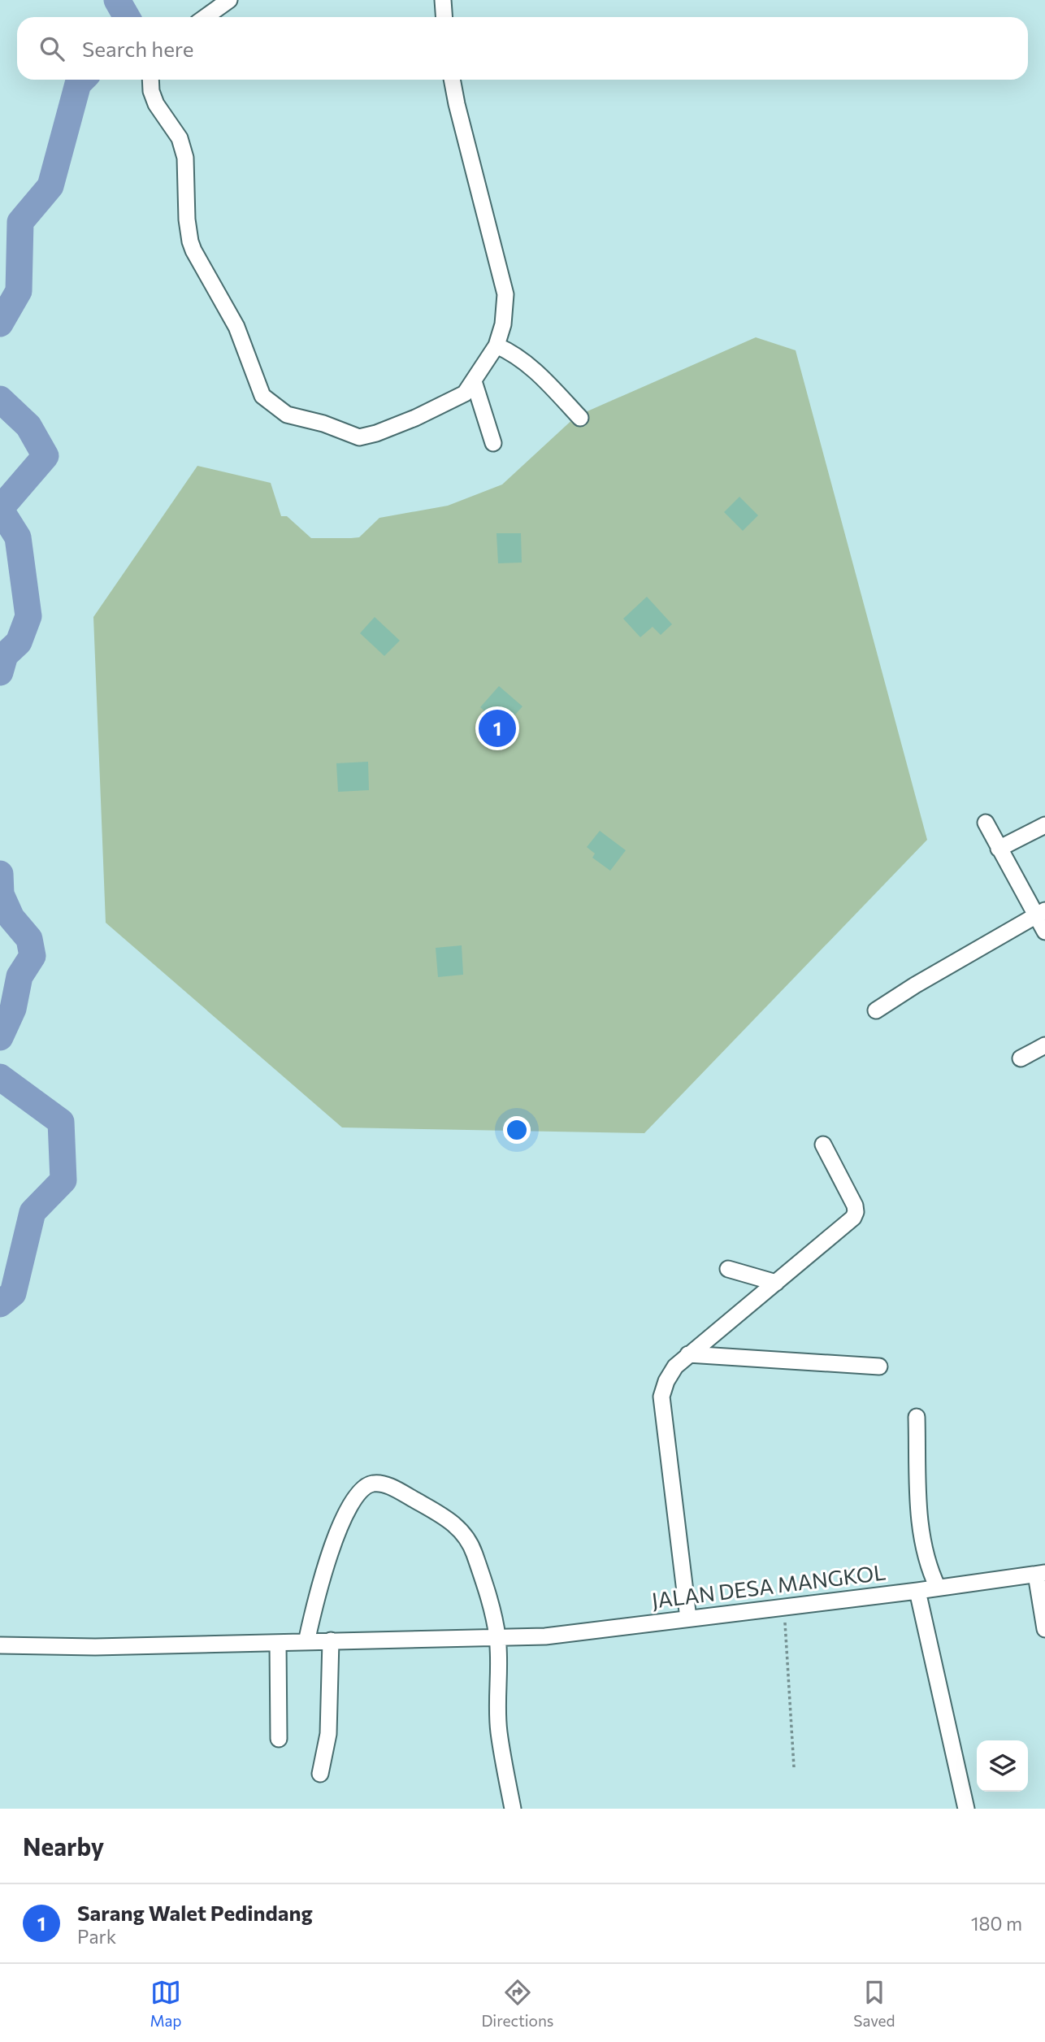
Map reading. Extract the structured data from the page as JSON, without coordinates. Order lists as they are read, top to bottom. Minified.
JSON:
{"streets":{"street":["JALAN DESA MANGKOL"]},"page":{"search":"Search here","pins":"1","heading":"Nearby","list":[{"mark":"1","name":"Sarang Walet Pedindang","note":"Park","value":"180 m"}],"nav":["Map","Directions","Saved"]}}
